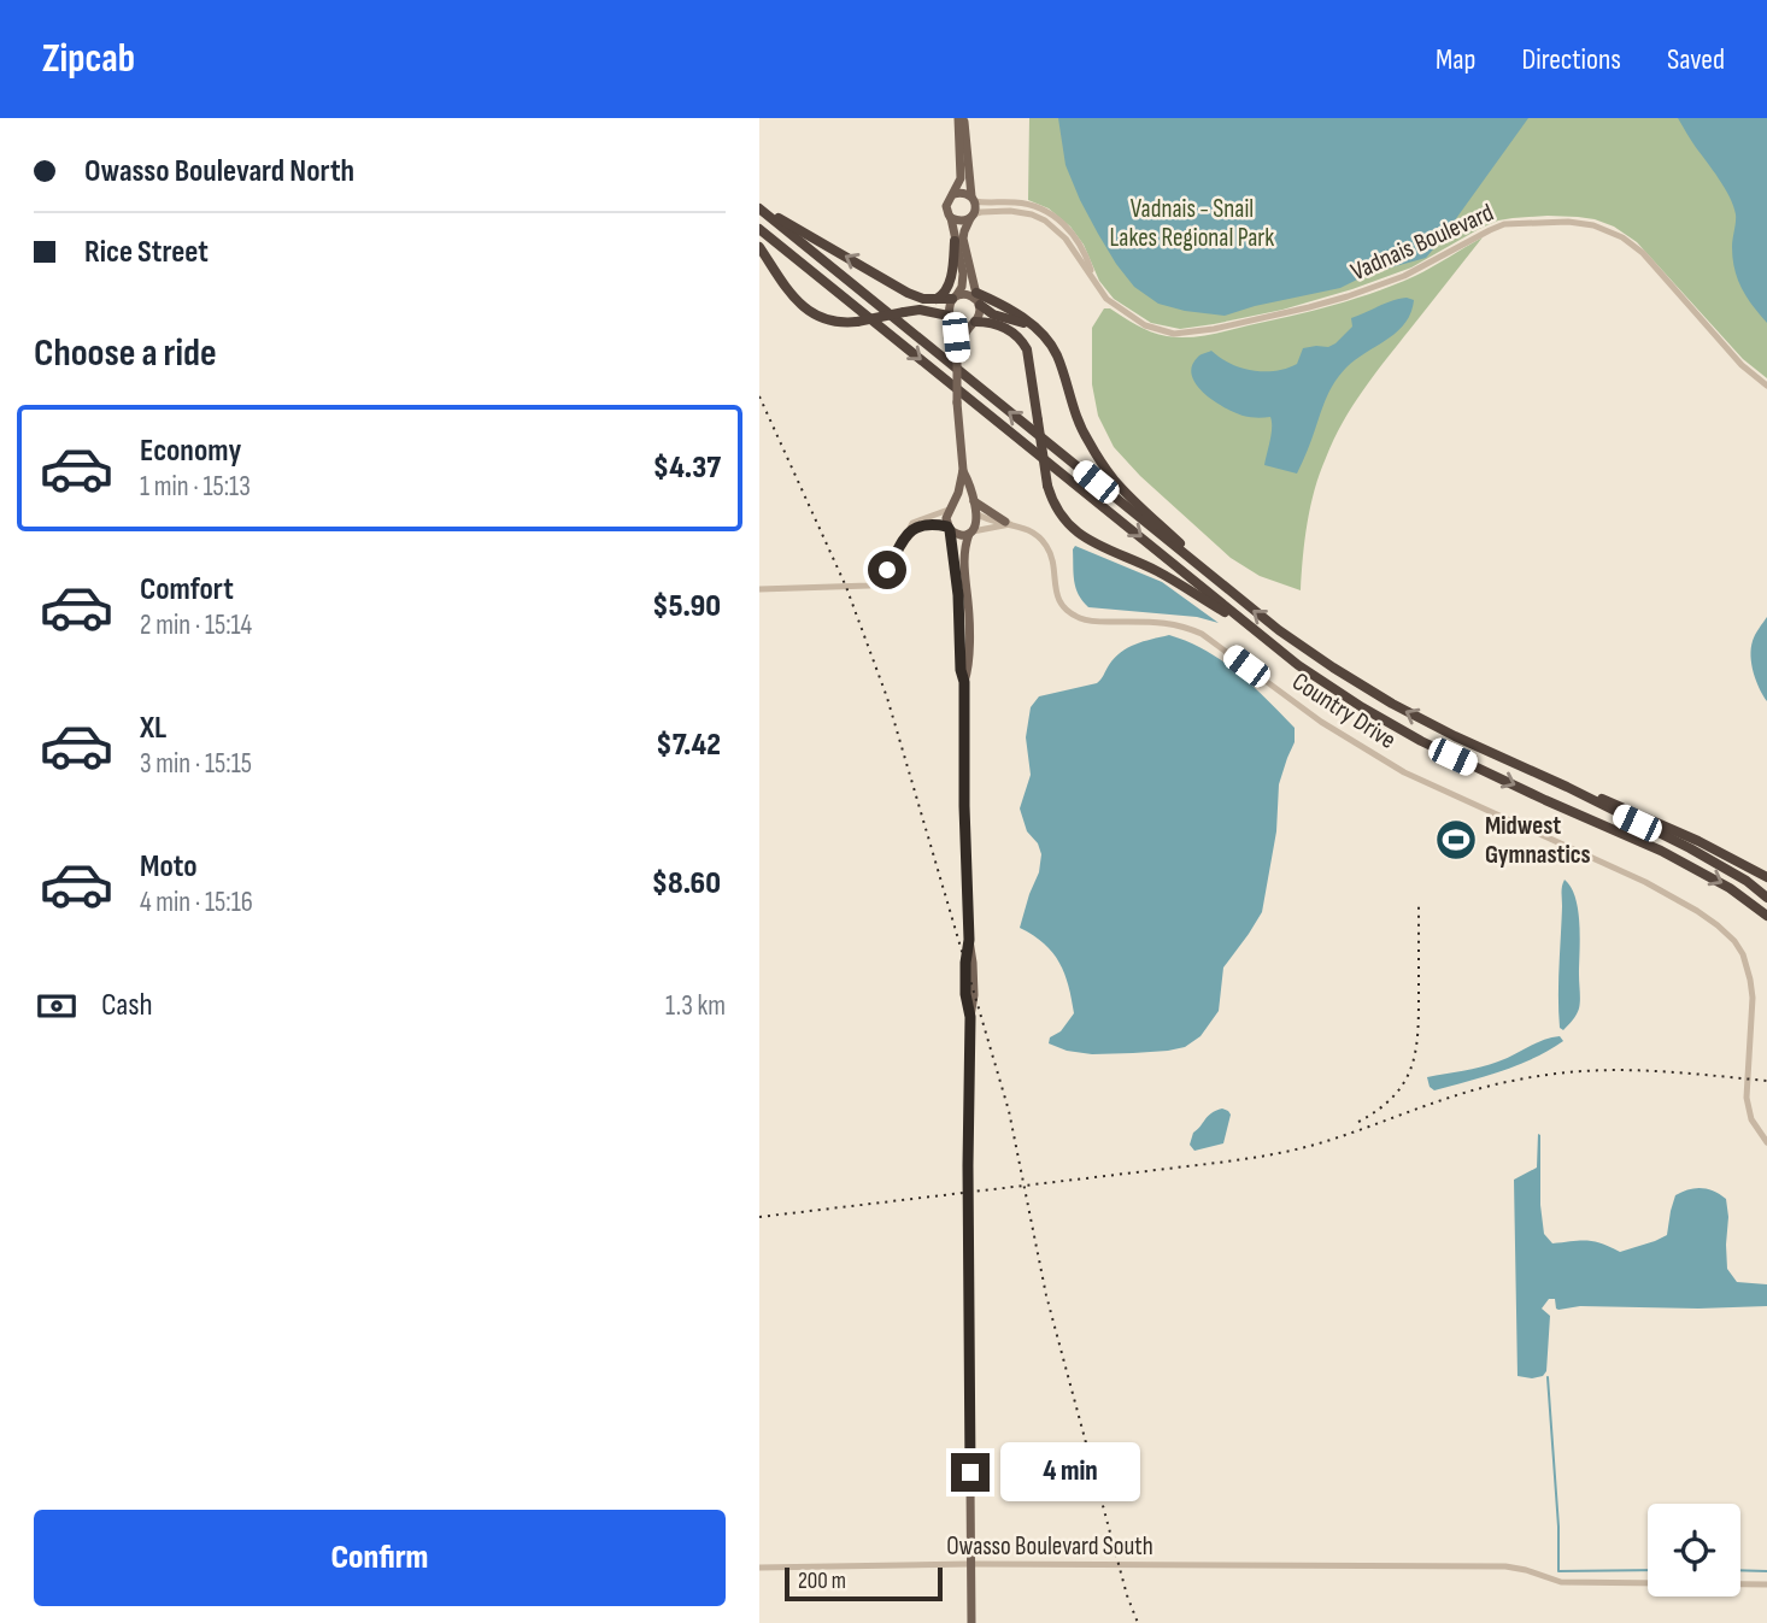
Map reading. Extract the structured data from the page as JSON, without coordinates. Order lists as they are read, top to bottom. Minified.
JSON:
{"streets":{"street":["Vadnais Boulevard","Country Drive","Owasso Boulevard South"]},"parks":["Vadnais - Snail Lakes Regional Park"],"places":{"sports":["Midwest Gymnastics"]},"scale_bar":"200 m","page":{"header":"Zipcab","nav":["Map","Directions","Saved"],"banner":["Owasso Boulevard North","Rice Street"],"heading":"Choose a ride","list":[{"name":"Economy","note":"1 min · 15:13","value":"$4.37"},{"name":"Comfort","note":"2 min · 15:14","value":"$5.90"},{"name":"XL","note":"3 min · 15:15","value":"$7.42"},{"name":"Moto","note":"4 min · 15:16","value":"$8.60"}],"pay":["Cash","1.3 km"],"bubble":"4 min","buttons":"Confirm","scale":"200 m"}}
